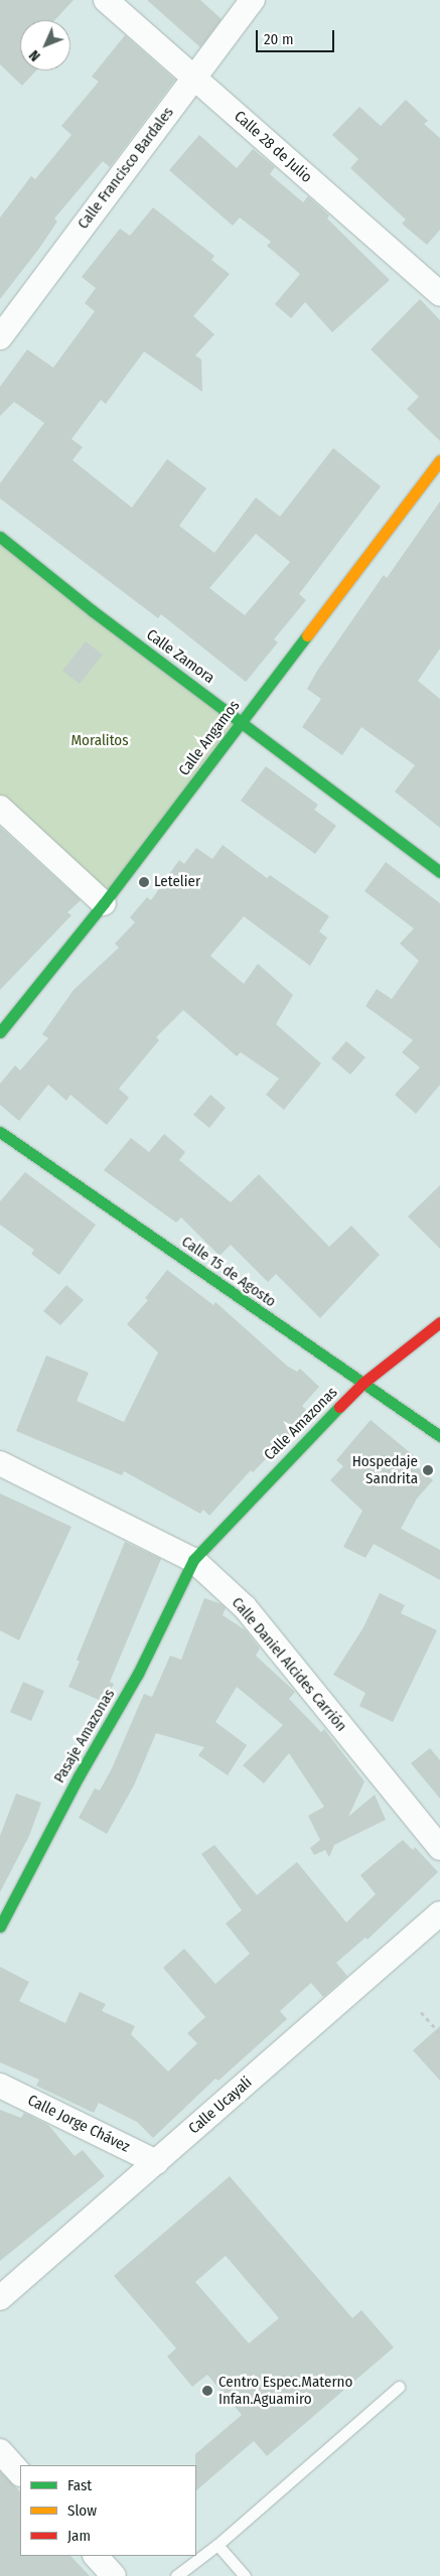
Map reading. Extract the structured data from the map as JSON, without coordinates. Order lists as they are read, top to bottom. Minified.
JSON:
{"streets":{"street":["Calle 28 de Julio","Calle Francisco Bardales","Calle Zamora","Calle Angamos","Calle 15 de Agosto","Calle Amazonas","Calle Daniel Alcides Carrión","Pasaje Amazonas","Calle Ucayali","Calle Jorge Chávez"]},"crossings":[["Calle 28 de Julio","Calle Francisco Bardales"],["Calle Zamora","Calle Angamos"],["Calle 15 de Agosto","Calle Amazonas"],["Calle Amazonas","Calle Daniel Alcides Carrión"],["Calle Amazonas","Pasaje Amazonas"],["Calle Daniel Alcides Carrión","Pasaje Amazonas"],["Calle Ucayali","Calle Jorge Chávez"]],"parks":["Moralitos"],"places":["Letelier","Hospedaje Sandrita","Centro Espec.Materno Infan.Aguamiro"],"legend":["Fast","Slow","Jam"],"scale_bar":"20 m","north":"bottom left"}
